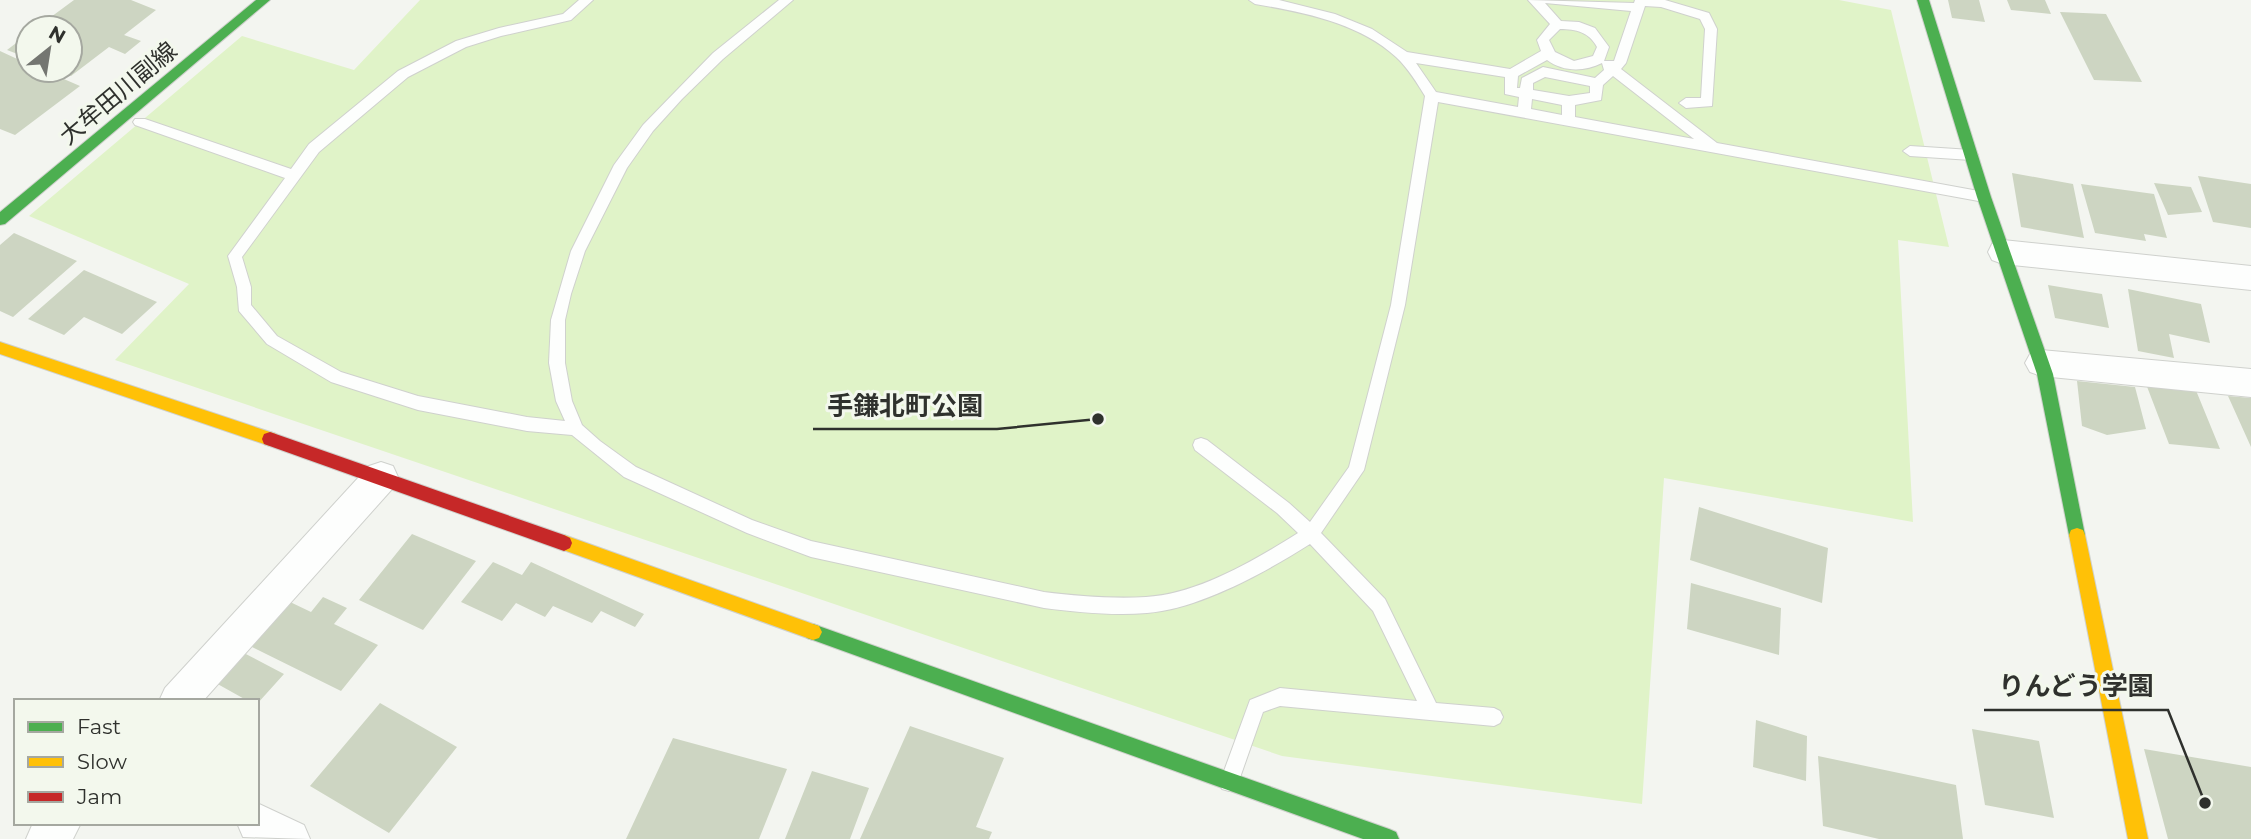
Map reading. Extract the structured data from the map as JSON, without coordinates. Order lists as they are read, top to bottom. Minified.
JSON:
{"streets":{"street":["大牟田川副線"]},"places":["手鎌北町公園","りんどう学園"],"legend":["Fast","Slow","Jam"],"north":"top right"}
